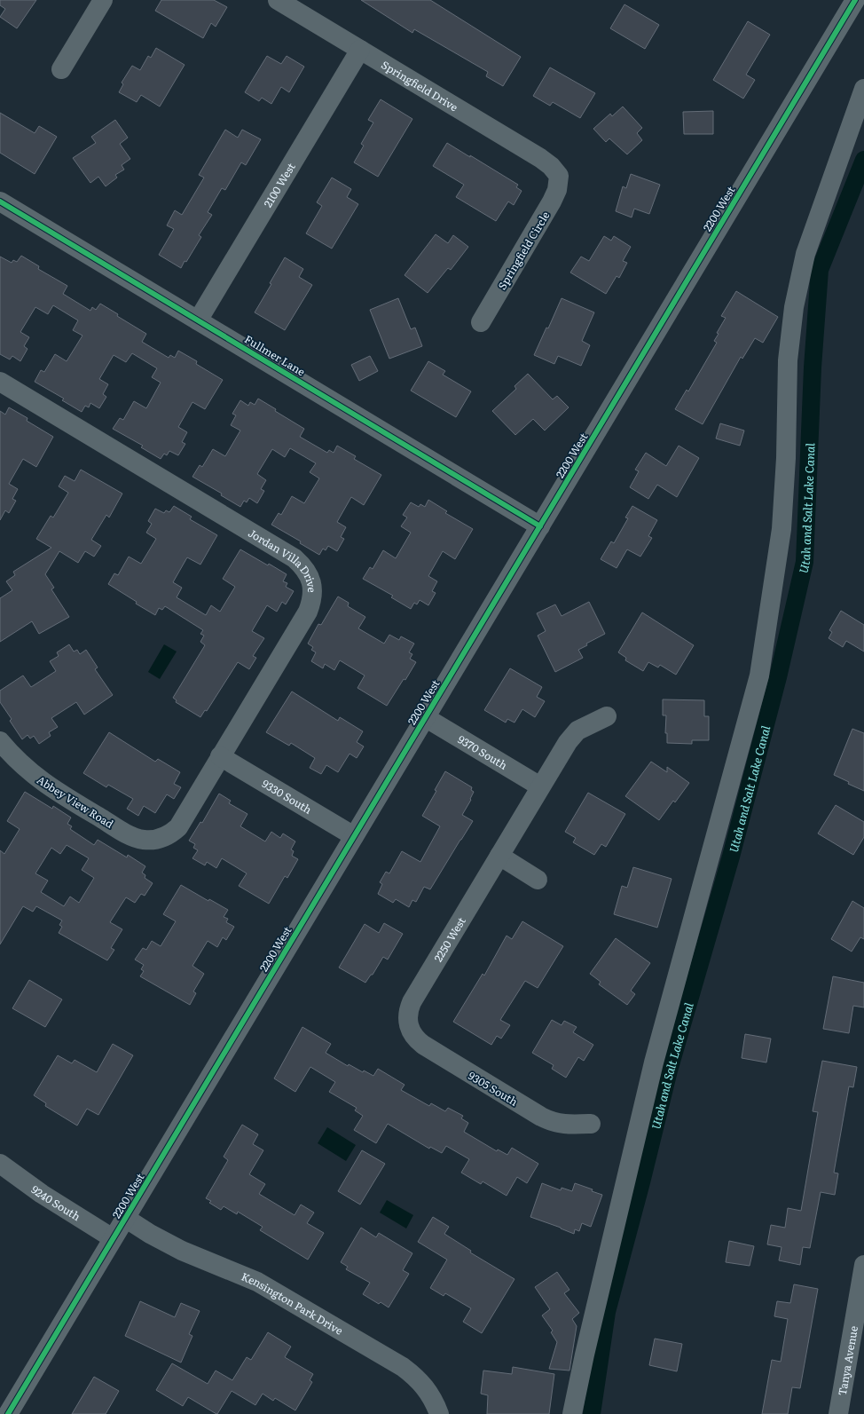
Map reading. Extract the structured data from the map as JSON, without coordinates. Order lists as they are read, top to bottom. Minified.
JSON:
{"streets":{"street":["Springfield Drive","2100 West","2200 West","Springfield Circle","Fullmer Lane","Jordan Villa Drive","9370 South","9330 South","Abbey View Road","2250 West","9305 South","9240 South","Kensington Park Drive","Tanya Avenue"]},"crossings":[["Springfield Drive","2100 West"],["Springfield Drive","Springfield Circle"],["2100 West","Fullmer Lane"],["2200 West","Fullmer Lane"],["2200 West","9370 South"],["2200 West","9330 South"],["2200 West","9240 South"],["2200 West","Kensington Park Drive"],["Jordan Villa Drive","9330 South"],["Jordan Villa Drive","Abbey View Road"],["9370 South","2250 West"],["2250 West","9305 South"]],"water":["Utah and Salt Lake Canal"]}
